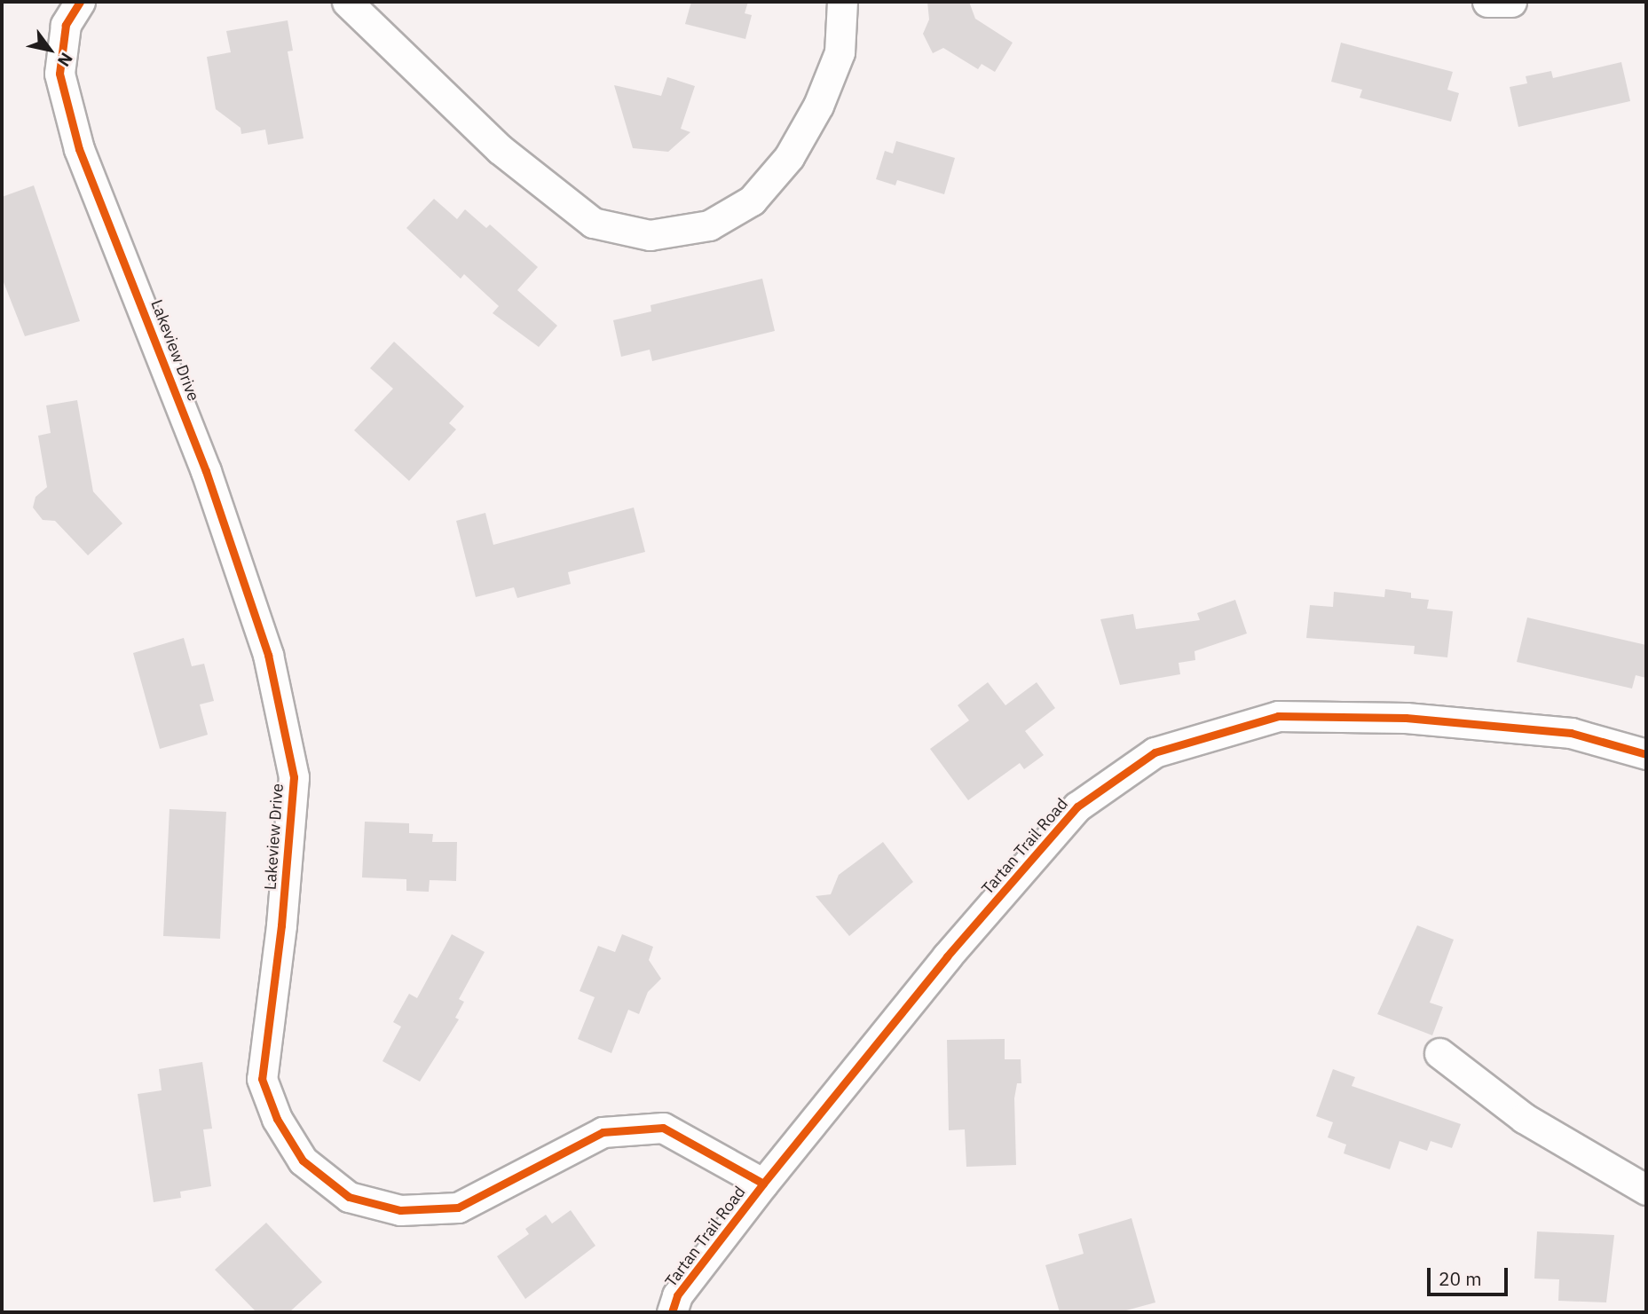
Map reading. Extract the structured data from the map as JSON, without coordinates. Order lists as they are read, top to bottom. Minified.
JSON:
{"streets":{"street":["Lakeview Drive","Tartan Trail Road"]},"crossings":[["Lakeview Drive","Tartan Trail Road"]],"scale_bar":"20 m","north":"bottom right"}
